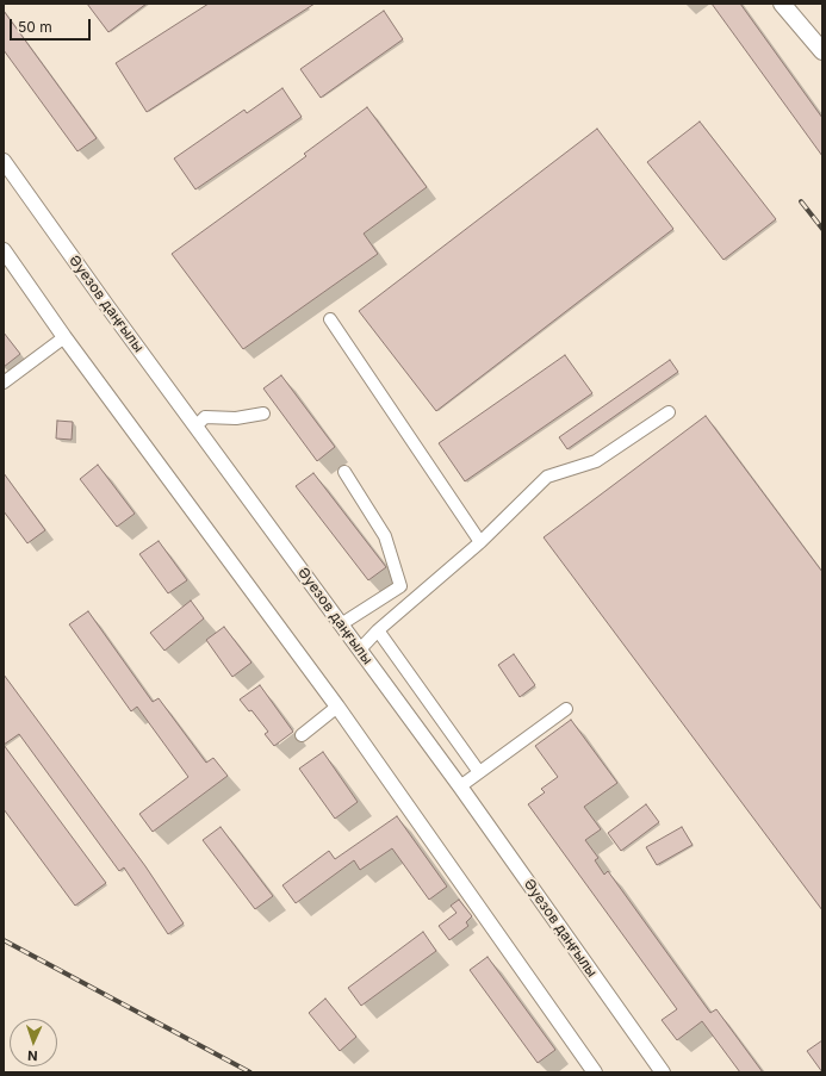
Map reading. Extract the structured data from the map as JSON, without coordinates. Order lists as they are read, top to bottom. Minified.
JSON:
{"streets":{"main road":["Әуезов даңғылы"]},"scale_bar":"50 m","north":"bottom"}
